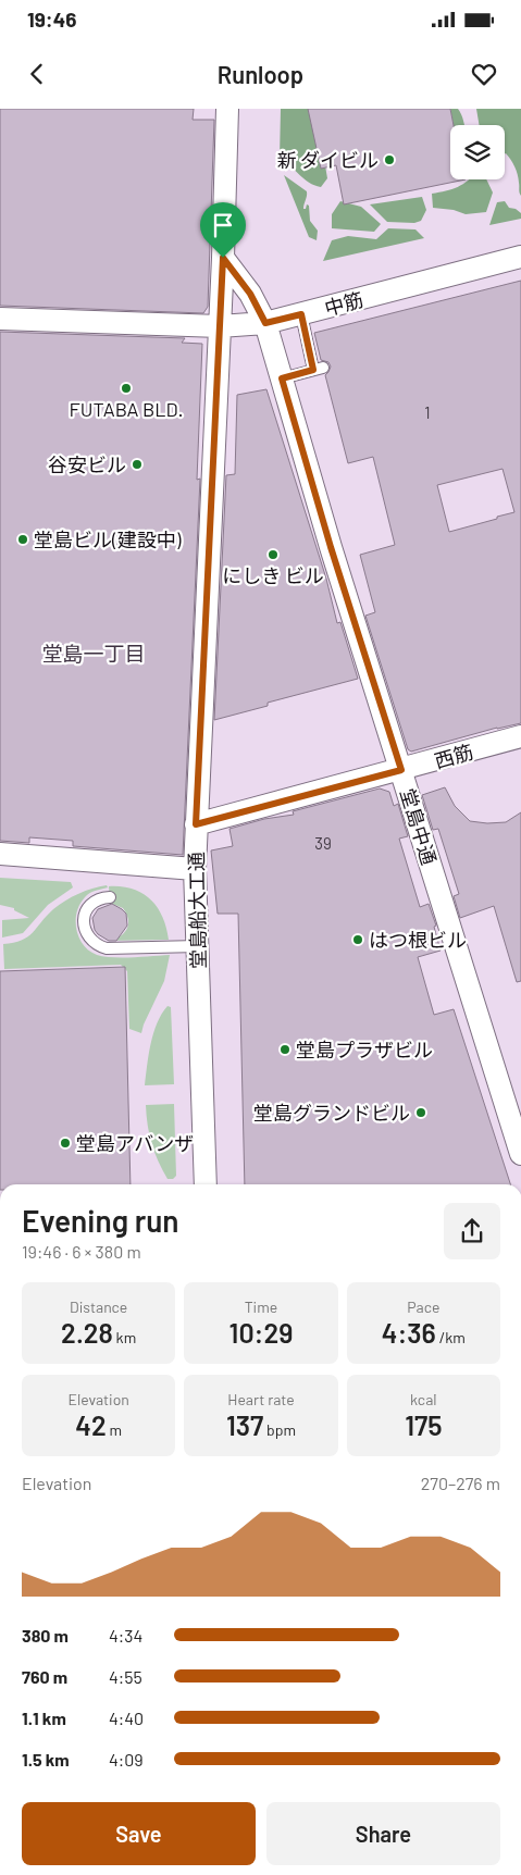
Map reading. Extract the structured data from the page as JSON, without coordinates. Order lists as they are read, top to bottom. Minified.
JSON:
{"streets":{"street":["中筋","西筋","堂島中通","堂島船大工通"]},"crossings":[["中筋","堂島中通"],["中筋","堂島船大工通"],["西筋","堂島中通"],["西筋","堂島船大工通"],["堂島中通","堂島船大工通"]],"districts":["堂島一丁目"],"places":["新 ダイビル","FUTABA BLD.","谷安ビル","堂島ビル(建設中)","にしき ビル","はつ根ビル","堂島プラザビル","堂島グランドビル","堂島アバンザ"],"house_numbers":["1","39"],"page":{"status":"19:46","header":"Runloop","heading":["Evening run","19:46 · 6 × 380 m"],"stats":[["Distance","2.28 km"],["Time","10:29"],["Pace","4:36 /km"],["Elevation","42 m"],["Heart rate","137 bpm"],["kcal","175"]],"chart":["Elevation","270–276 m"],"list":[{"name":"380 m","note":"4:34"},{"name":"760 m","note":"4:55"},{"name":"1.1 km","note":"4:40"},{"name":"1.5 km","note":"4:09"}],"buttons":["Save","Share"]}}
